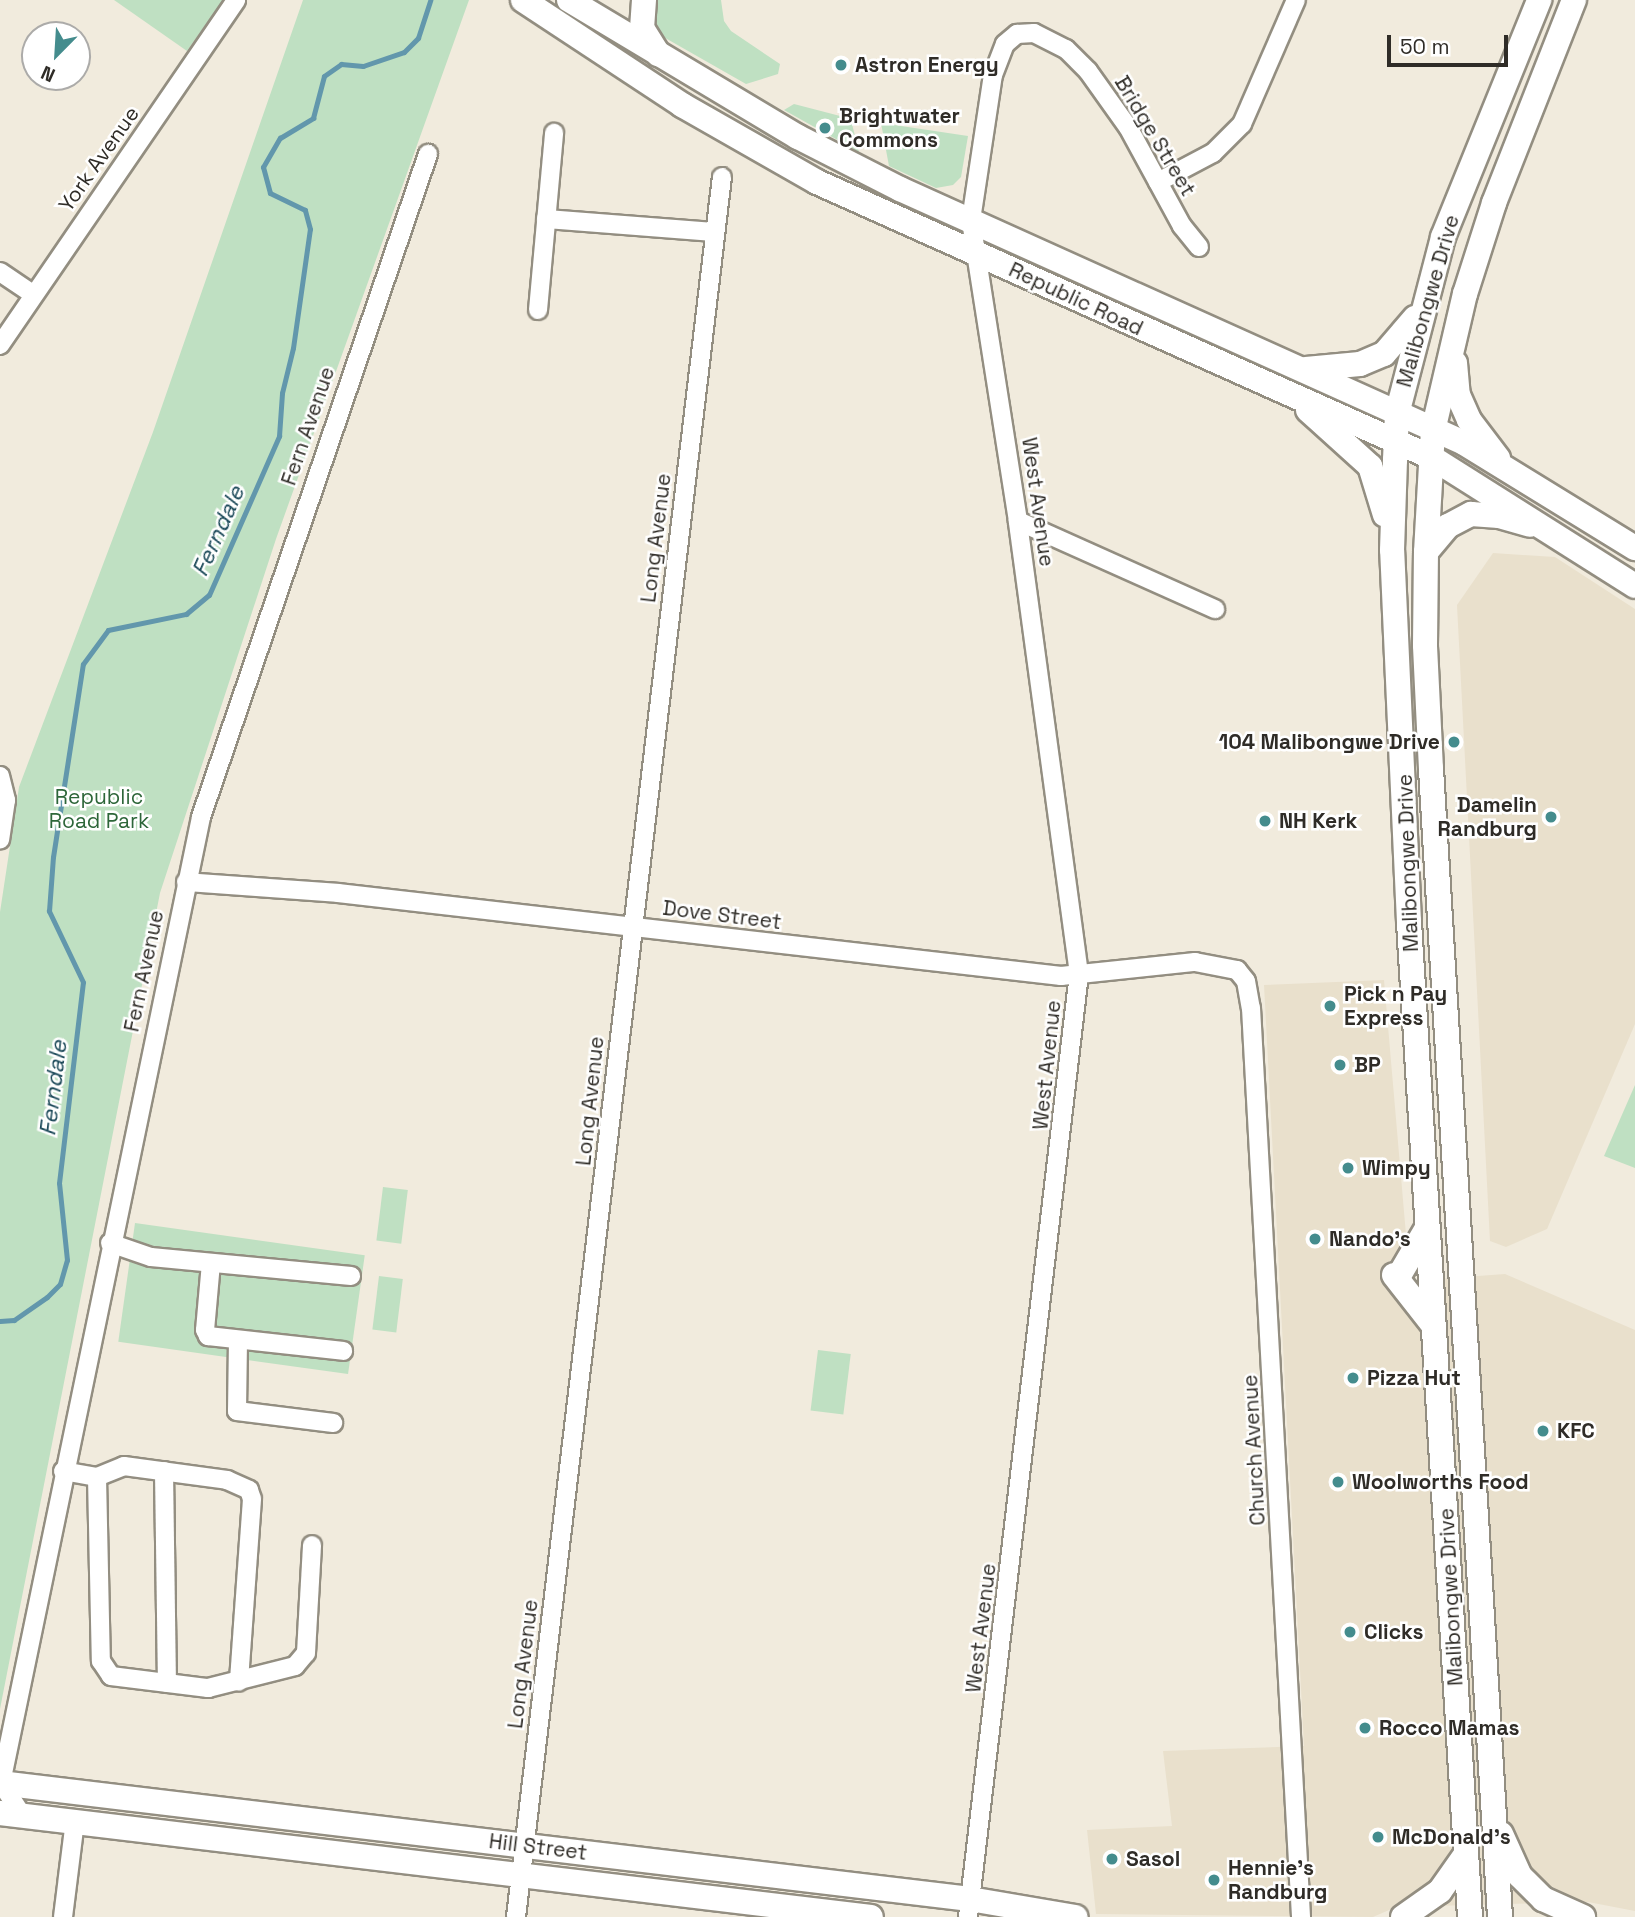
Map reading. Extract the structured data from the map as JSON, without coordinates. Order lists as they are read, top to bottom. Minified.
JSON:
{"streets":{"main road":["Republic Road","Malibongwe Drive","Hill Street"],"street":["Bridge Street","York Avenue","Fern Avenue","West Avenue","Long Avenue","Dove Street","Church Avenue"]},"crossings":[["Bridge Street","Republic Road"],["Bridge Street","West Avenue"],["Republic Road","Malibongwe Drive"],["Republic Road","West Avenue"],["Fern Avenue","Dove Street"],["Fern Avenue","Hill Street"],["West Avenue","Dove Street"],["West Avenue","Hill Street"],["Long Avenue","Dove Street"],["Long Avenue","Hill Street"],["Dove Street","Church Avenue"]],"water":["Ferndale"],"parks":["Republic Road Park"],"places":["Astron Energy","Brightwater Commons","104 Malibongwe Drive","Damelin Randburg","NH Kerk","Pick n Pay Express","BP","Wimpy","Nando's","Pizza Hut","KFC","Woolworths Food","Clicks","Rocco Mamas","McDonald's","Sasol","Hennie's Randburg"],"scale_bar":"50 m","north":"bottom left"}
